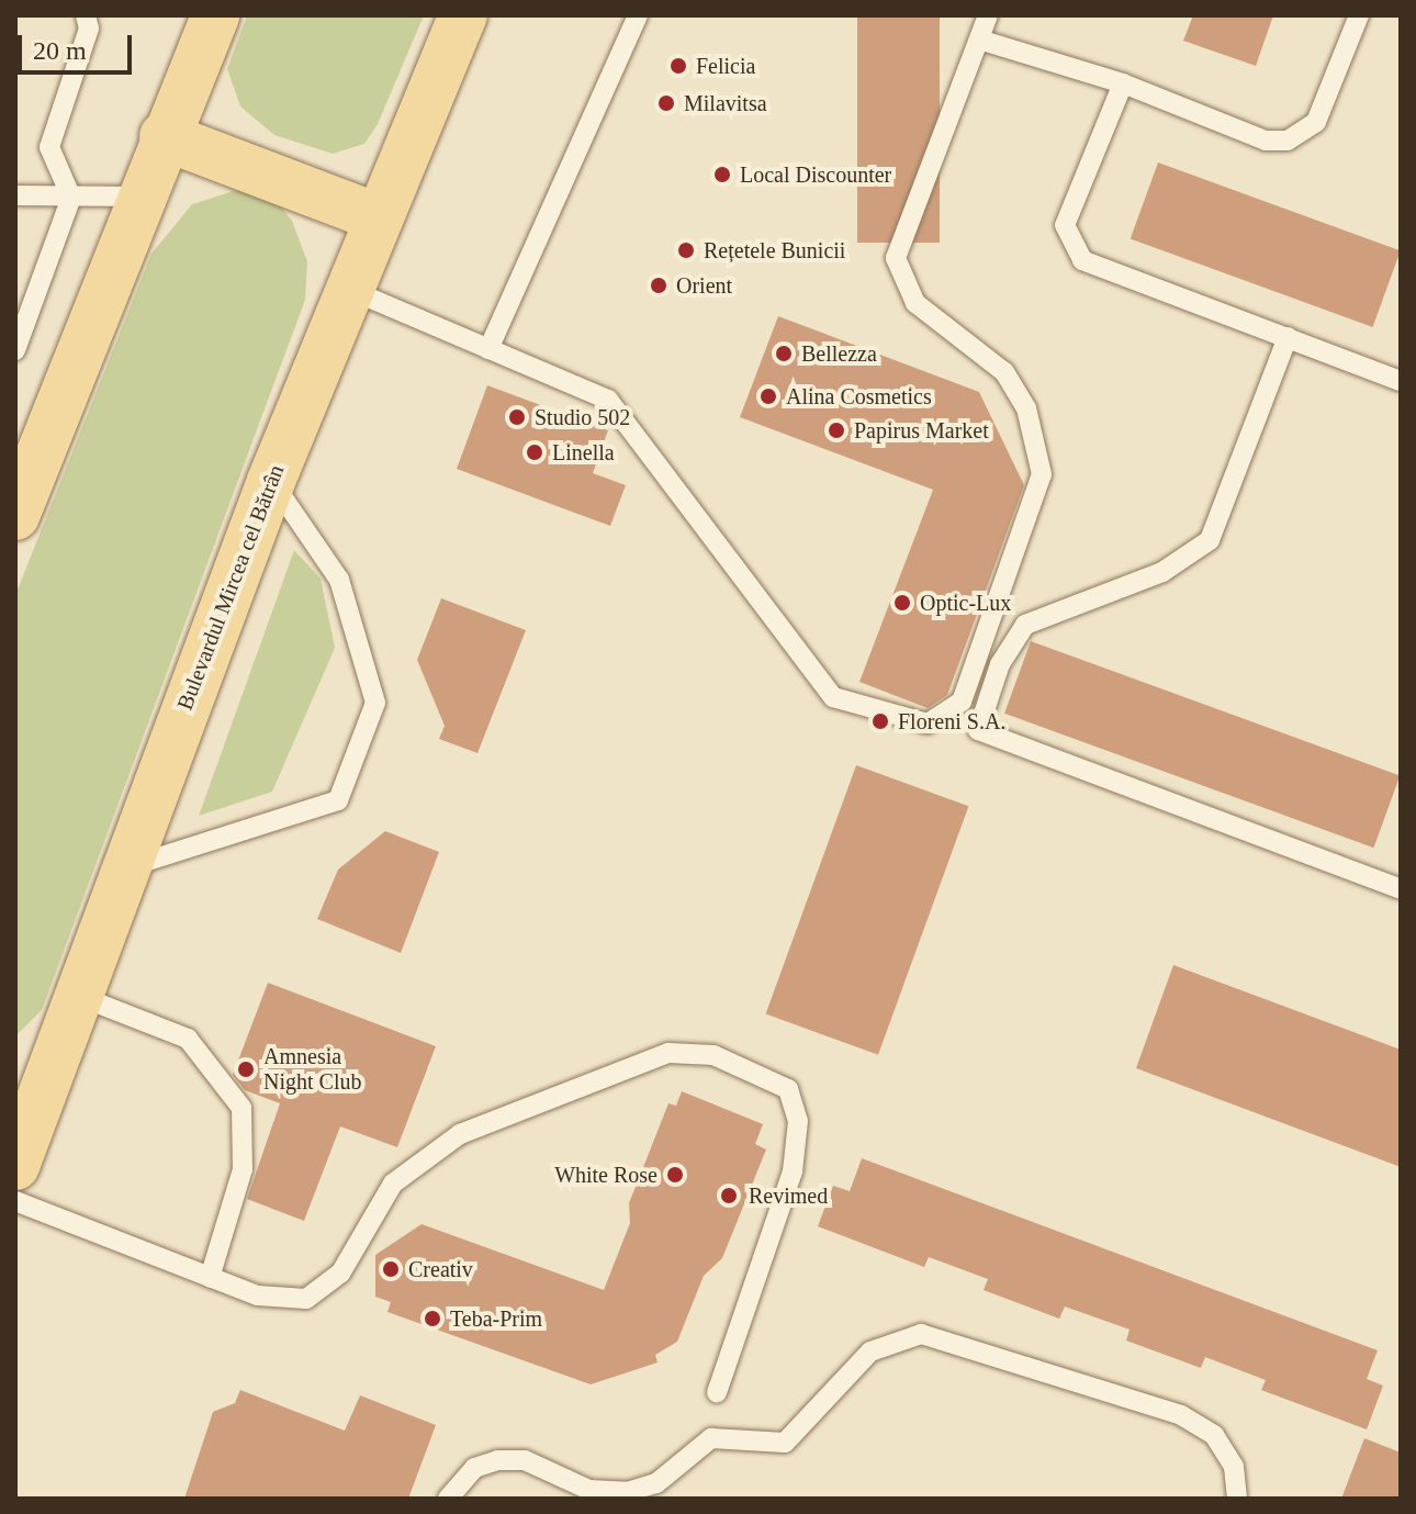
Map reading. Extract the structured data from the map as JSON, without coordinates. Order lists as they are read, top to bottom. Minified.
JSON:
{"streets":{"main road":["Bulevardul Mircea cel Bătrân"]},"places":["Felicia","Milavitsa","Local Discounter","Rețetele Bunicii","Orient","Bellezza","Alina Cosmetics","Studio 502","Papirus Market","Linella","Optic-Lux","Floreni S.A.","Amnesia Night Club","White Rose","Revimed","Creativ","Teba-Prim"],"scale_bar":"20 m"}
